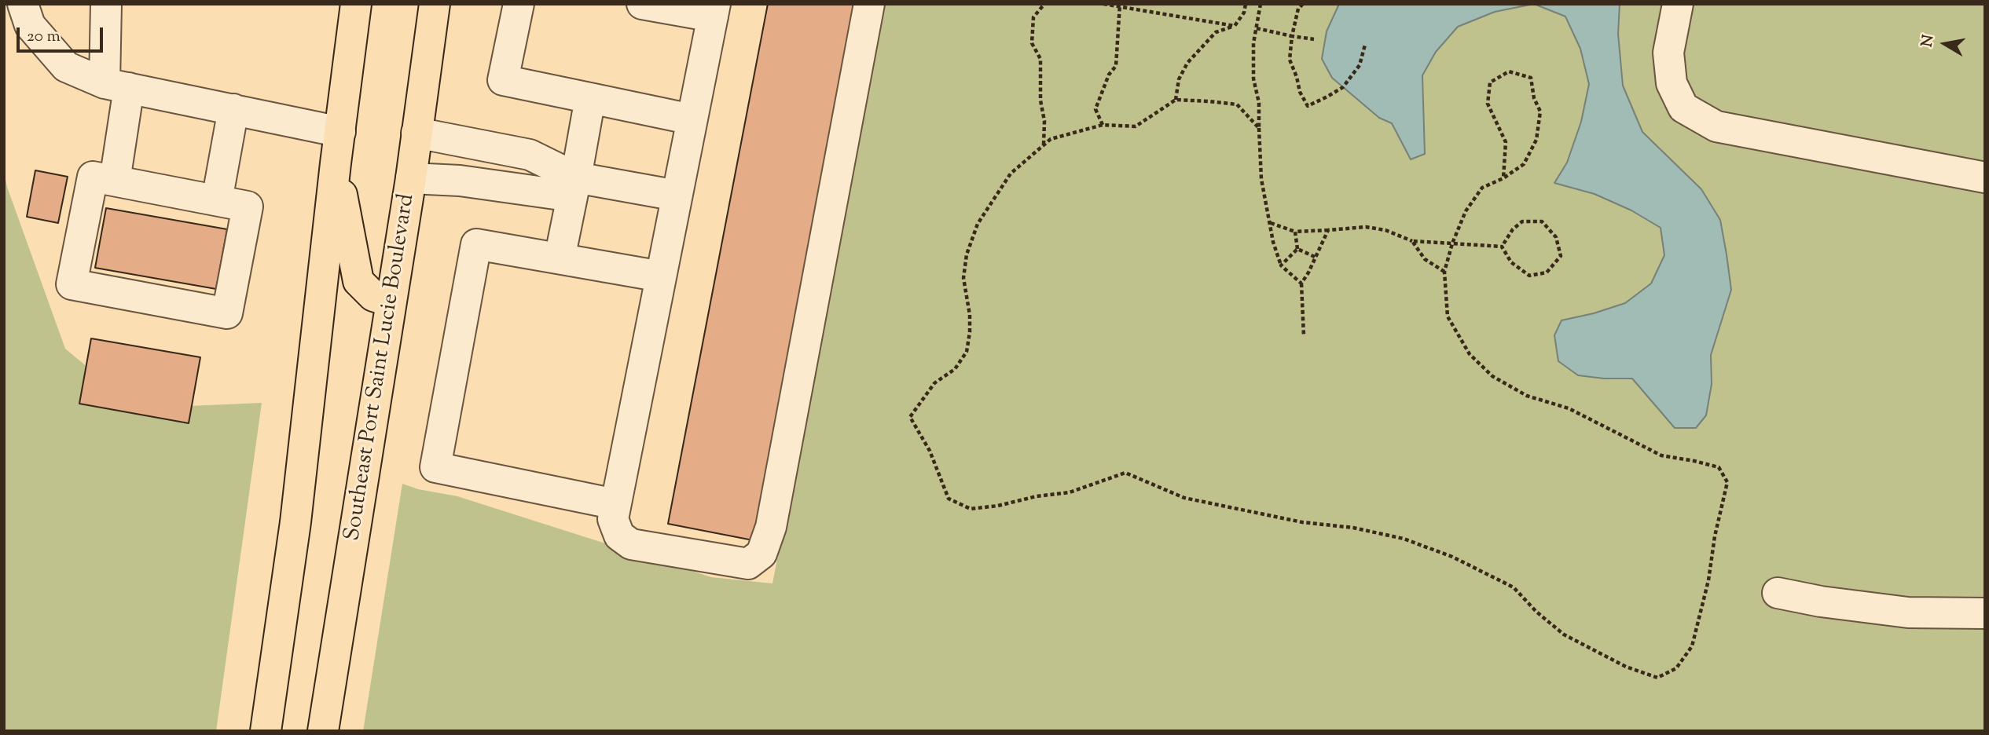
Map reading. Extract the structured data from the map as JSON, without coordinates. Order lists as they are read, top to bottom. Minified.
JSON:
{"streets":{"main road":["Southeast Port Saint Lucie Boulevard"]},"scale_bar":"20 m","north":"left"}
